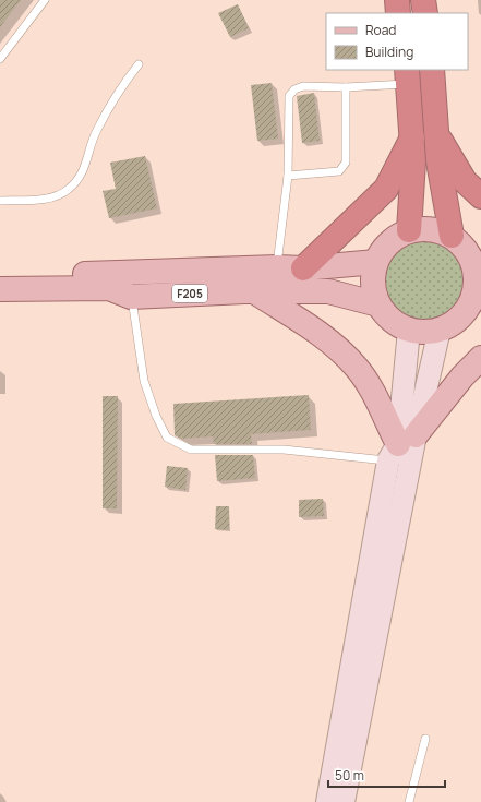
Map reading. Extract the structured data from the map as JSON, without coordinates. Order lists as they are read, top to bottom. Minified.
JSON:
{"streets":{"main road":["F205"]},"legend":["Road","Building"],"scale_bar":"50 m"}
